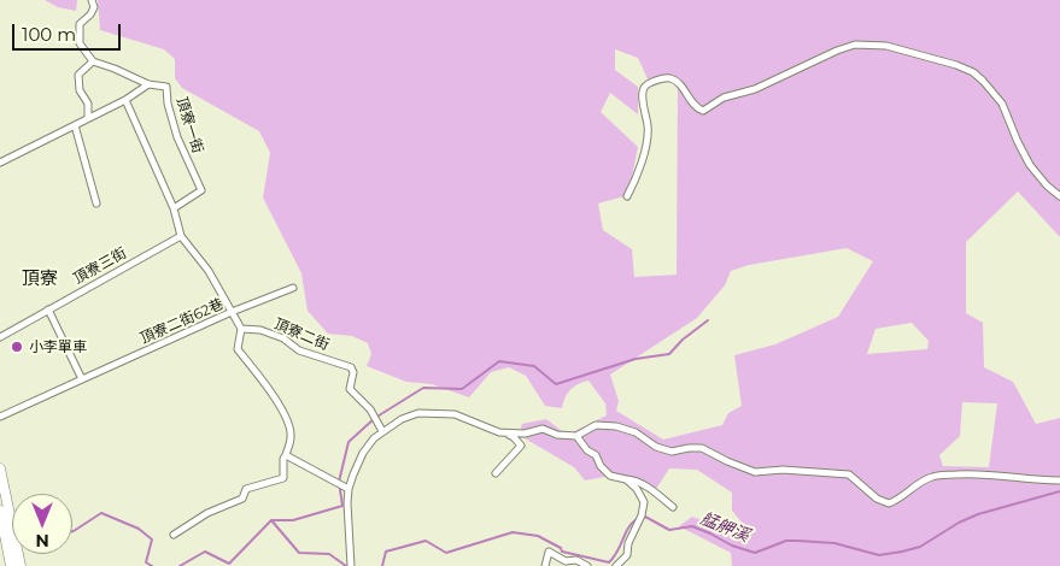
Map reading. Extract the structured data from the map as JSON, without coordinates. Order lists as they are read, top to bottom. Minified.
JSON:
{"streets":{"street":["頂寮一街","頂寮三街","頂寮二街62巷","頂寮二街"]},"districts":["頂寮"],"water":["艋舺溪"],"places":["小李單車"],"scale_bar":"100 m","north":"bottom"}
